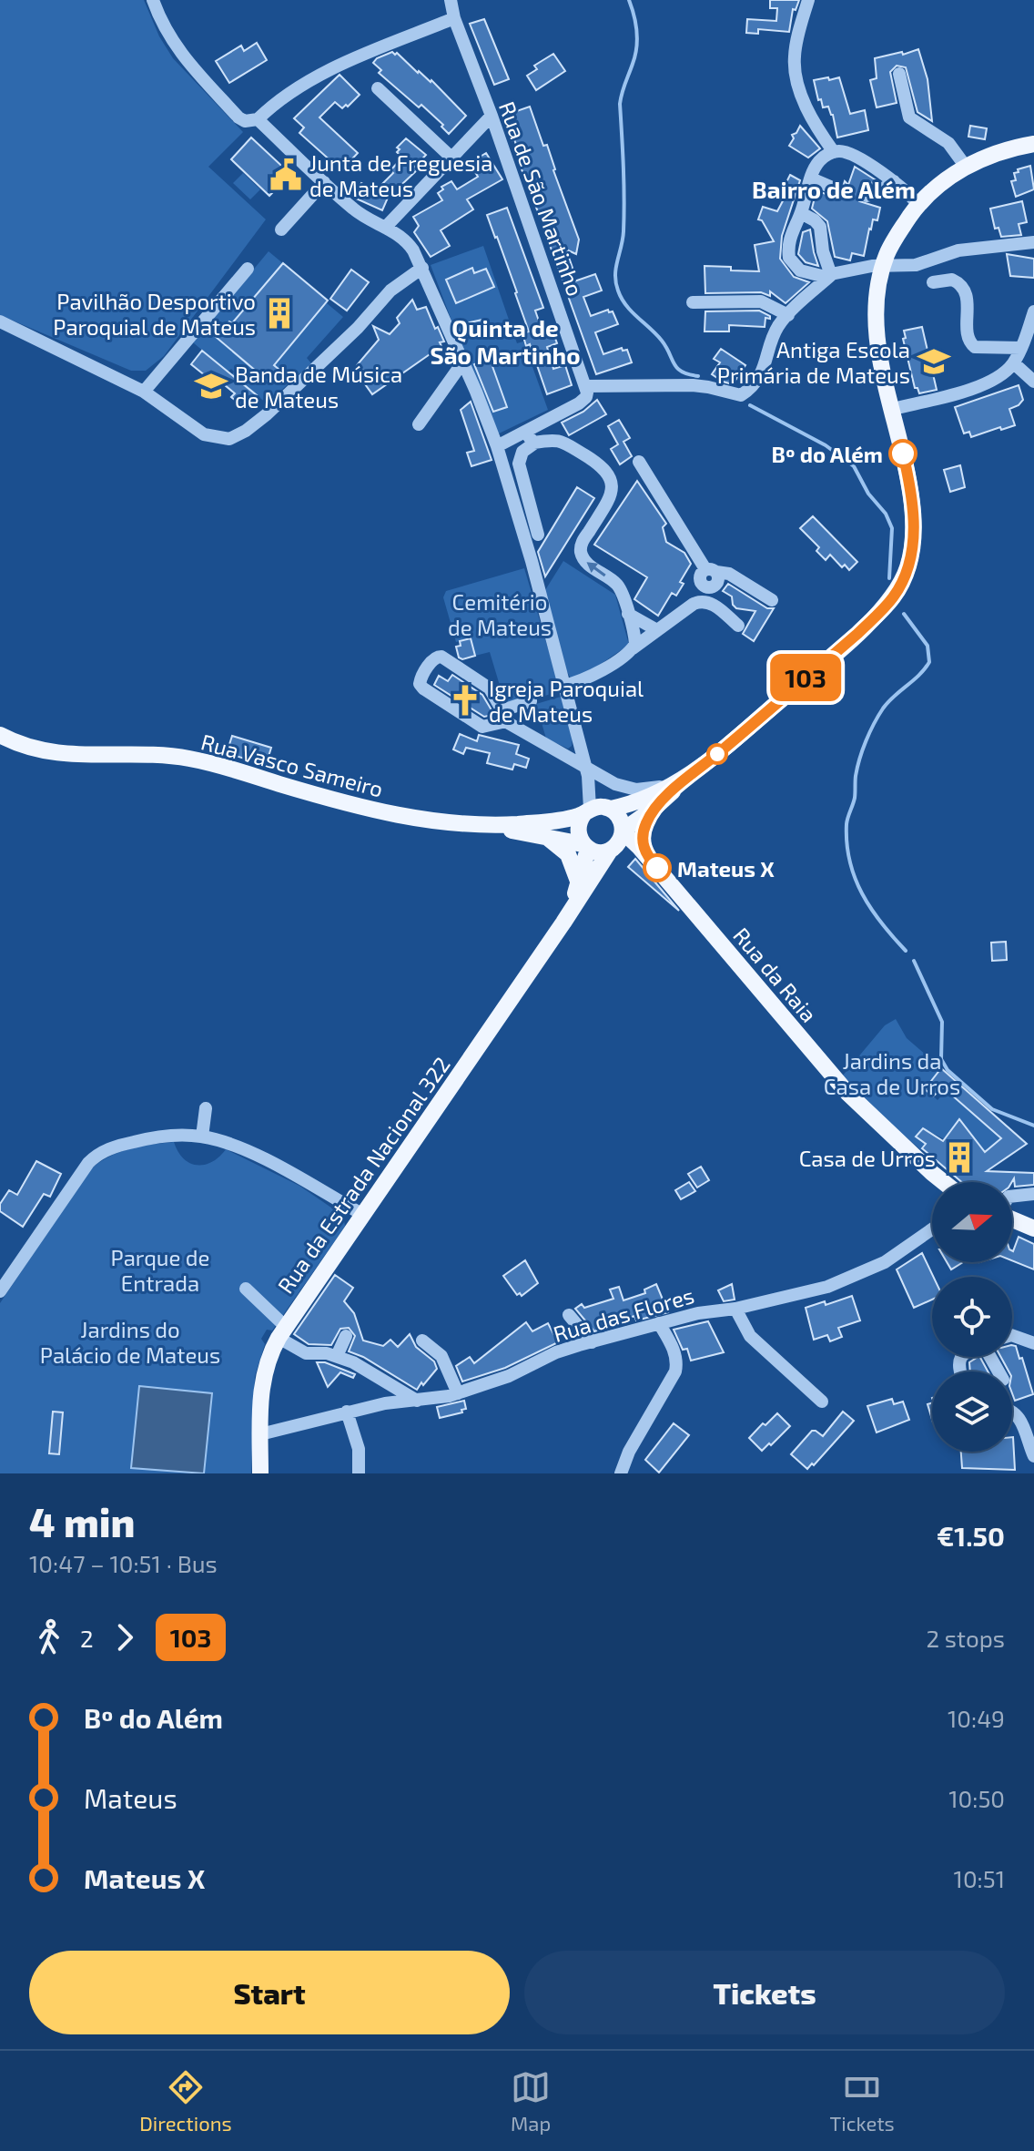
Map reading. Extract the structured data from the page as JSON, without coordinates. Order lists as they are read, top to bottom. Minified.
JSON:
{"streets":{"main road":["Rua Vasco Sameiro","Rua da Raia","Rua da Estrada Nacional 322"],"street":["Rua de São Martinho","Rua das Flores"]},"crossings":[["Rua da Estrada Nacional 322","Rua das Flores"]],"districts":["Bairro de Além","Quinta de São Martinho"],"parks":["Cemitério de Mateus","Jardins da Casa de Urros","Parque de Entrada","Jardins do Palácio de Mateus"],"places":{"public building":["Junta de Freguesia de Mateus"],"building":["Pavilhão Desportivo Paroquial de Mateus","Casa de Urros"],"school or university":["Antiga Escola Primária de Mateus","Banda de Música de Mateus"],"other":["Bº do Além","Mateus X"],"church":["Igreja Paroquial de Mateus"]},"lines":["bus line 103"],"north":"right","page":{"on_map":"103","heading":["4 min","10:47 – 10:51 · Bus","€1.50"],"legs":["2","103","2 stops"],"list":[{"name":"Bº do Além","value":"10:49"},{"name":"Mateus","value":"10:50"},{"name":"Mateus X","value":"10:51"}],"buttons":["Start","Tickets"],"tabs":["Directions","Map","Tickets"]}}
